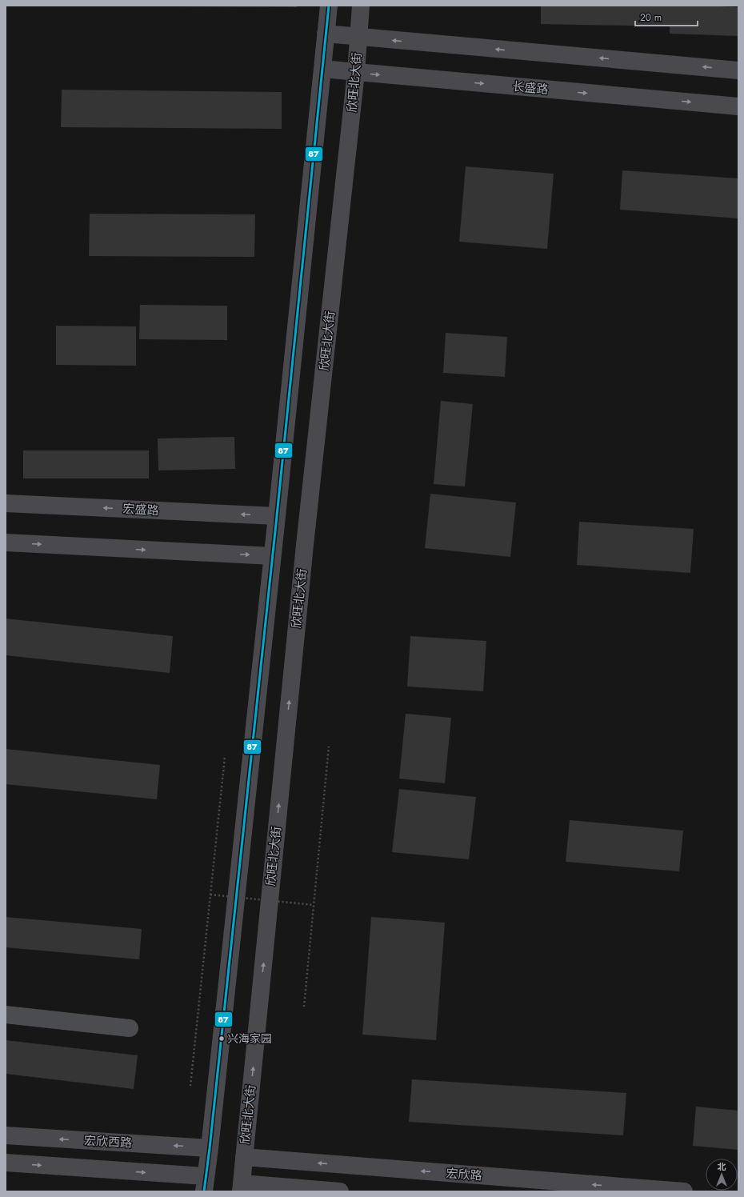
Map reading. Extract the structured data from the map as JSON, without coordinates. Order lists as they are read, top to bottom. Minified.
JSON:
{"streets":{"main road":["欣旺北大街","长盛路","宏盛路","宏欣西路","宏欣路"]},"crossings":[["欣旺北大街","长盛路"],["欣旺北大街","宏欣路"]],"one_way":["宏欣路"],"places":["兴海家园"],"lines":["transit line 87"],"scale_bar":"20 m","north":"top"}
